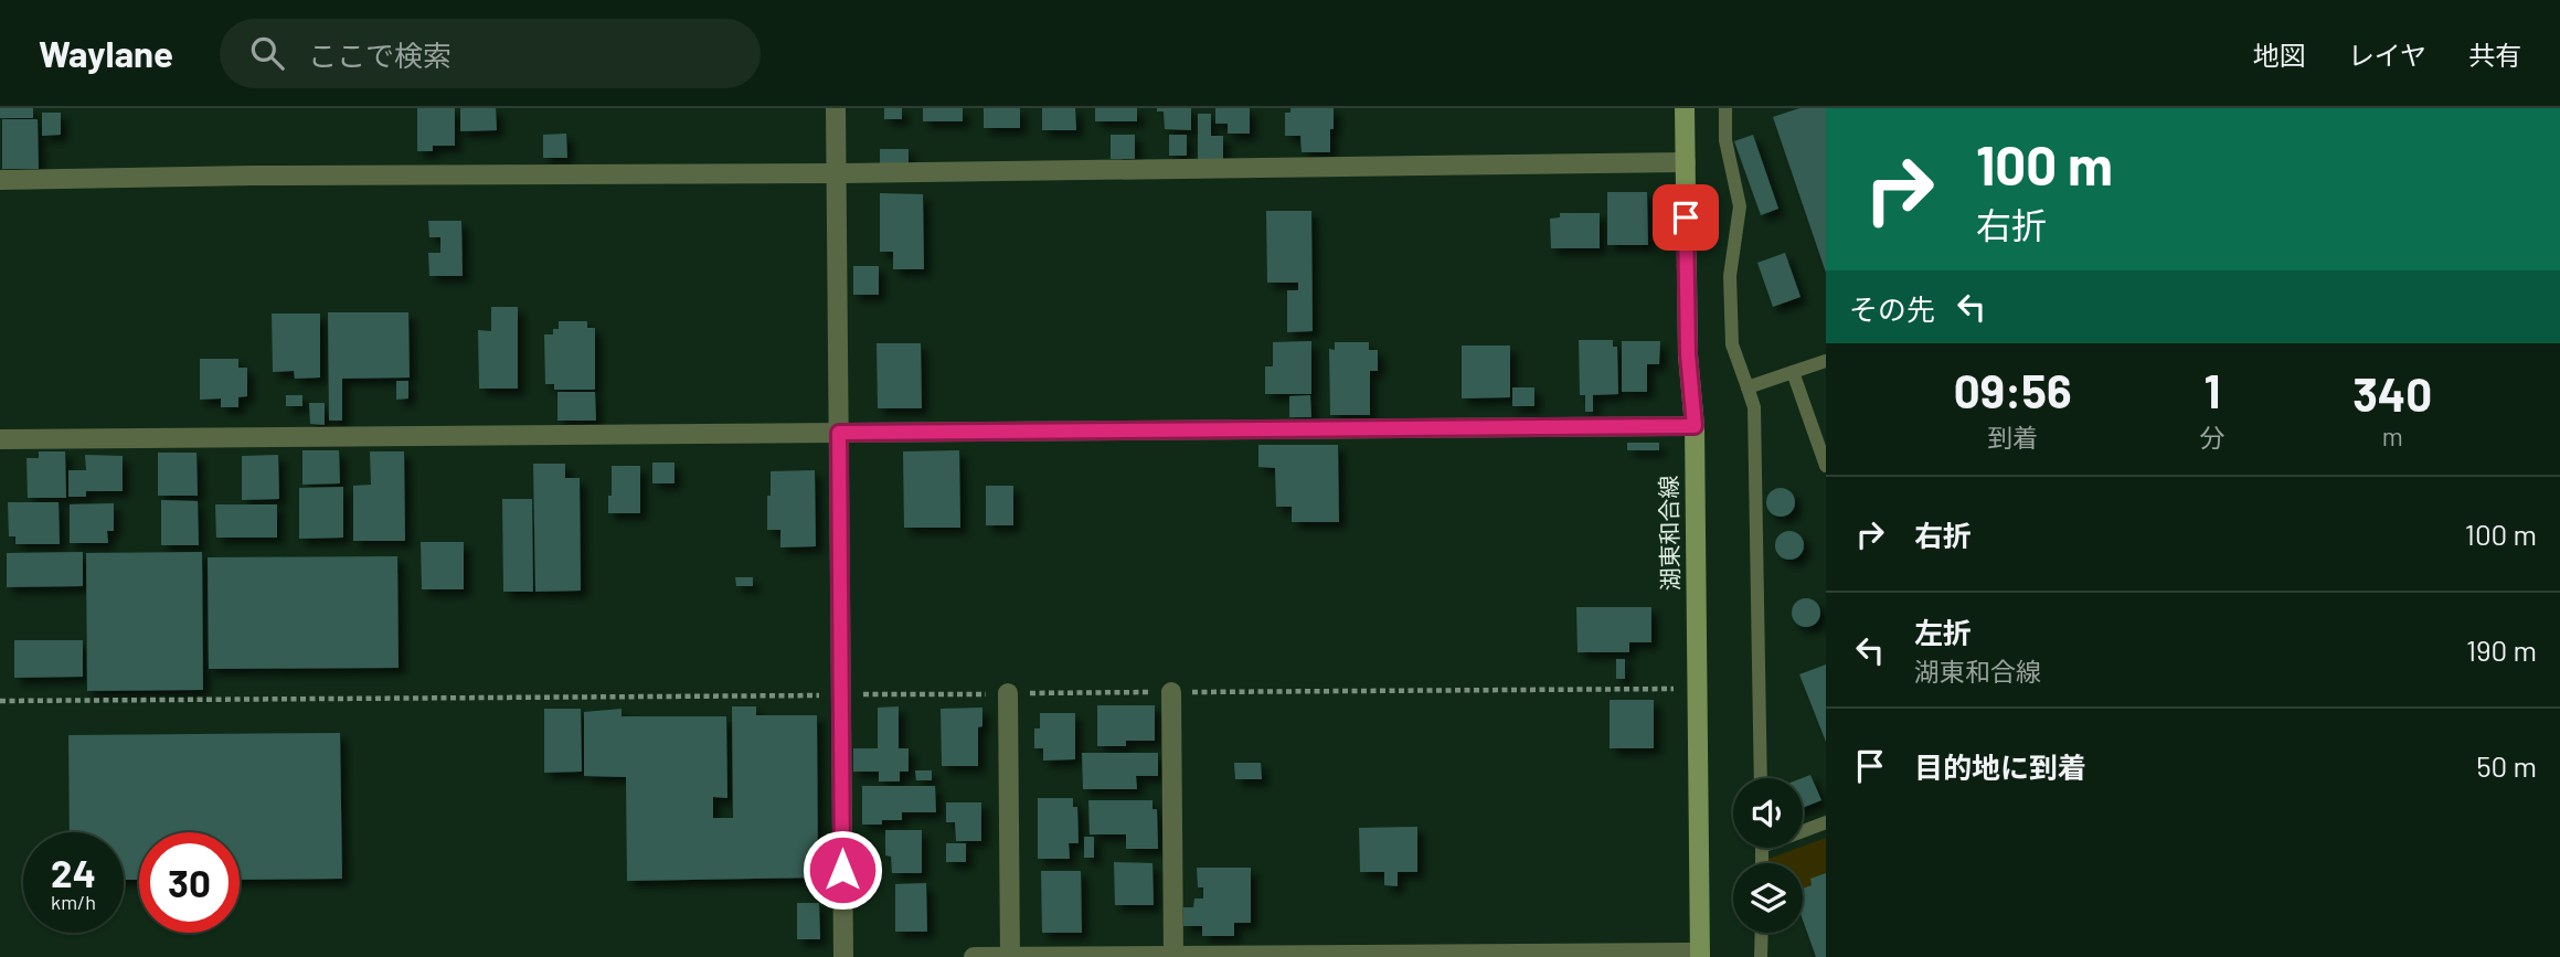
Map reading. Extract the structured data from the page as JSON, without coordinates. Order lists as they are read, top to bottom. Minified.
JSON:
{"streets":{"main road":["湖東和合線"]},"page":{"header":"Waylane","search":"ここで検索","nav":["地図","レイヤ","共有"],"turn":["100 m","右折"],"then":"その先","eta":["09:56","到着","1","分","340","m"],"list":[{"name":"右折","value":"100 m"},{"name":"左折","note":"湖東和合線","value":"190 m"},{"name":"目的地に到着","value":"50 m"}],"speed":"24 km/h","limit":"30"}}
